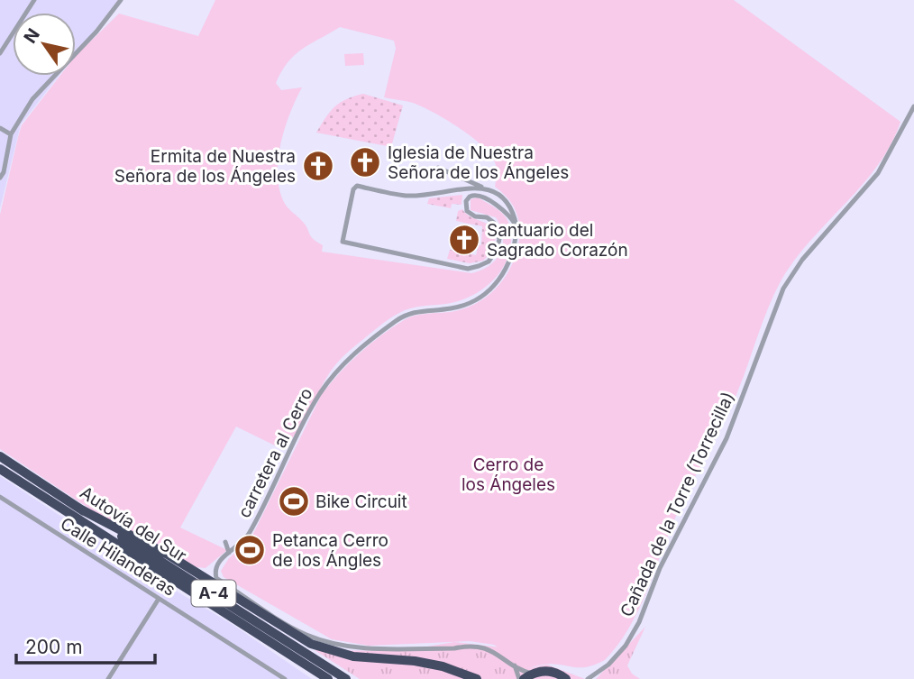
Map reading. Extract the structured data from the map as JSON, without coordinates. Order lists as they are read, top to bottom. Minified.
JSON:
{"streets":{"highway":["Autovía del Sur","A-4"],"street":["carretera al Cerro","Cañada de la Torre (Torrecilla)","Calle Hilanderas"]},"parks":["Cerro de los Ángeles"],"places":{"church":["Iglesia de Nuestra Señora de los Ángeles","Ermita de Nuestra Señora de los Ángeles","Santuario del Sagrado Corazón"],"sports":["Bike Circuit","Petanca Cerro de los Ángles"]},"scale_bar":"200 m","north":"top left"}
